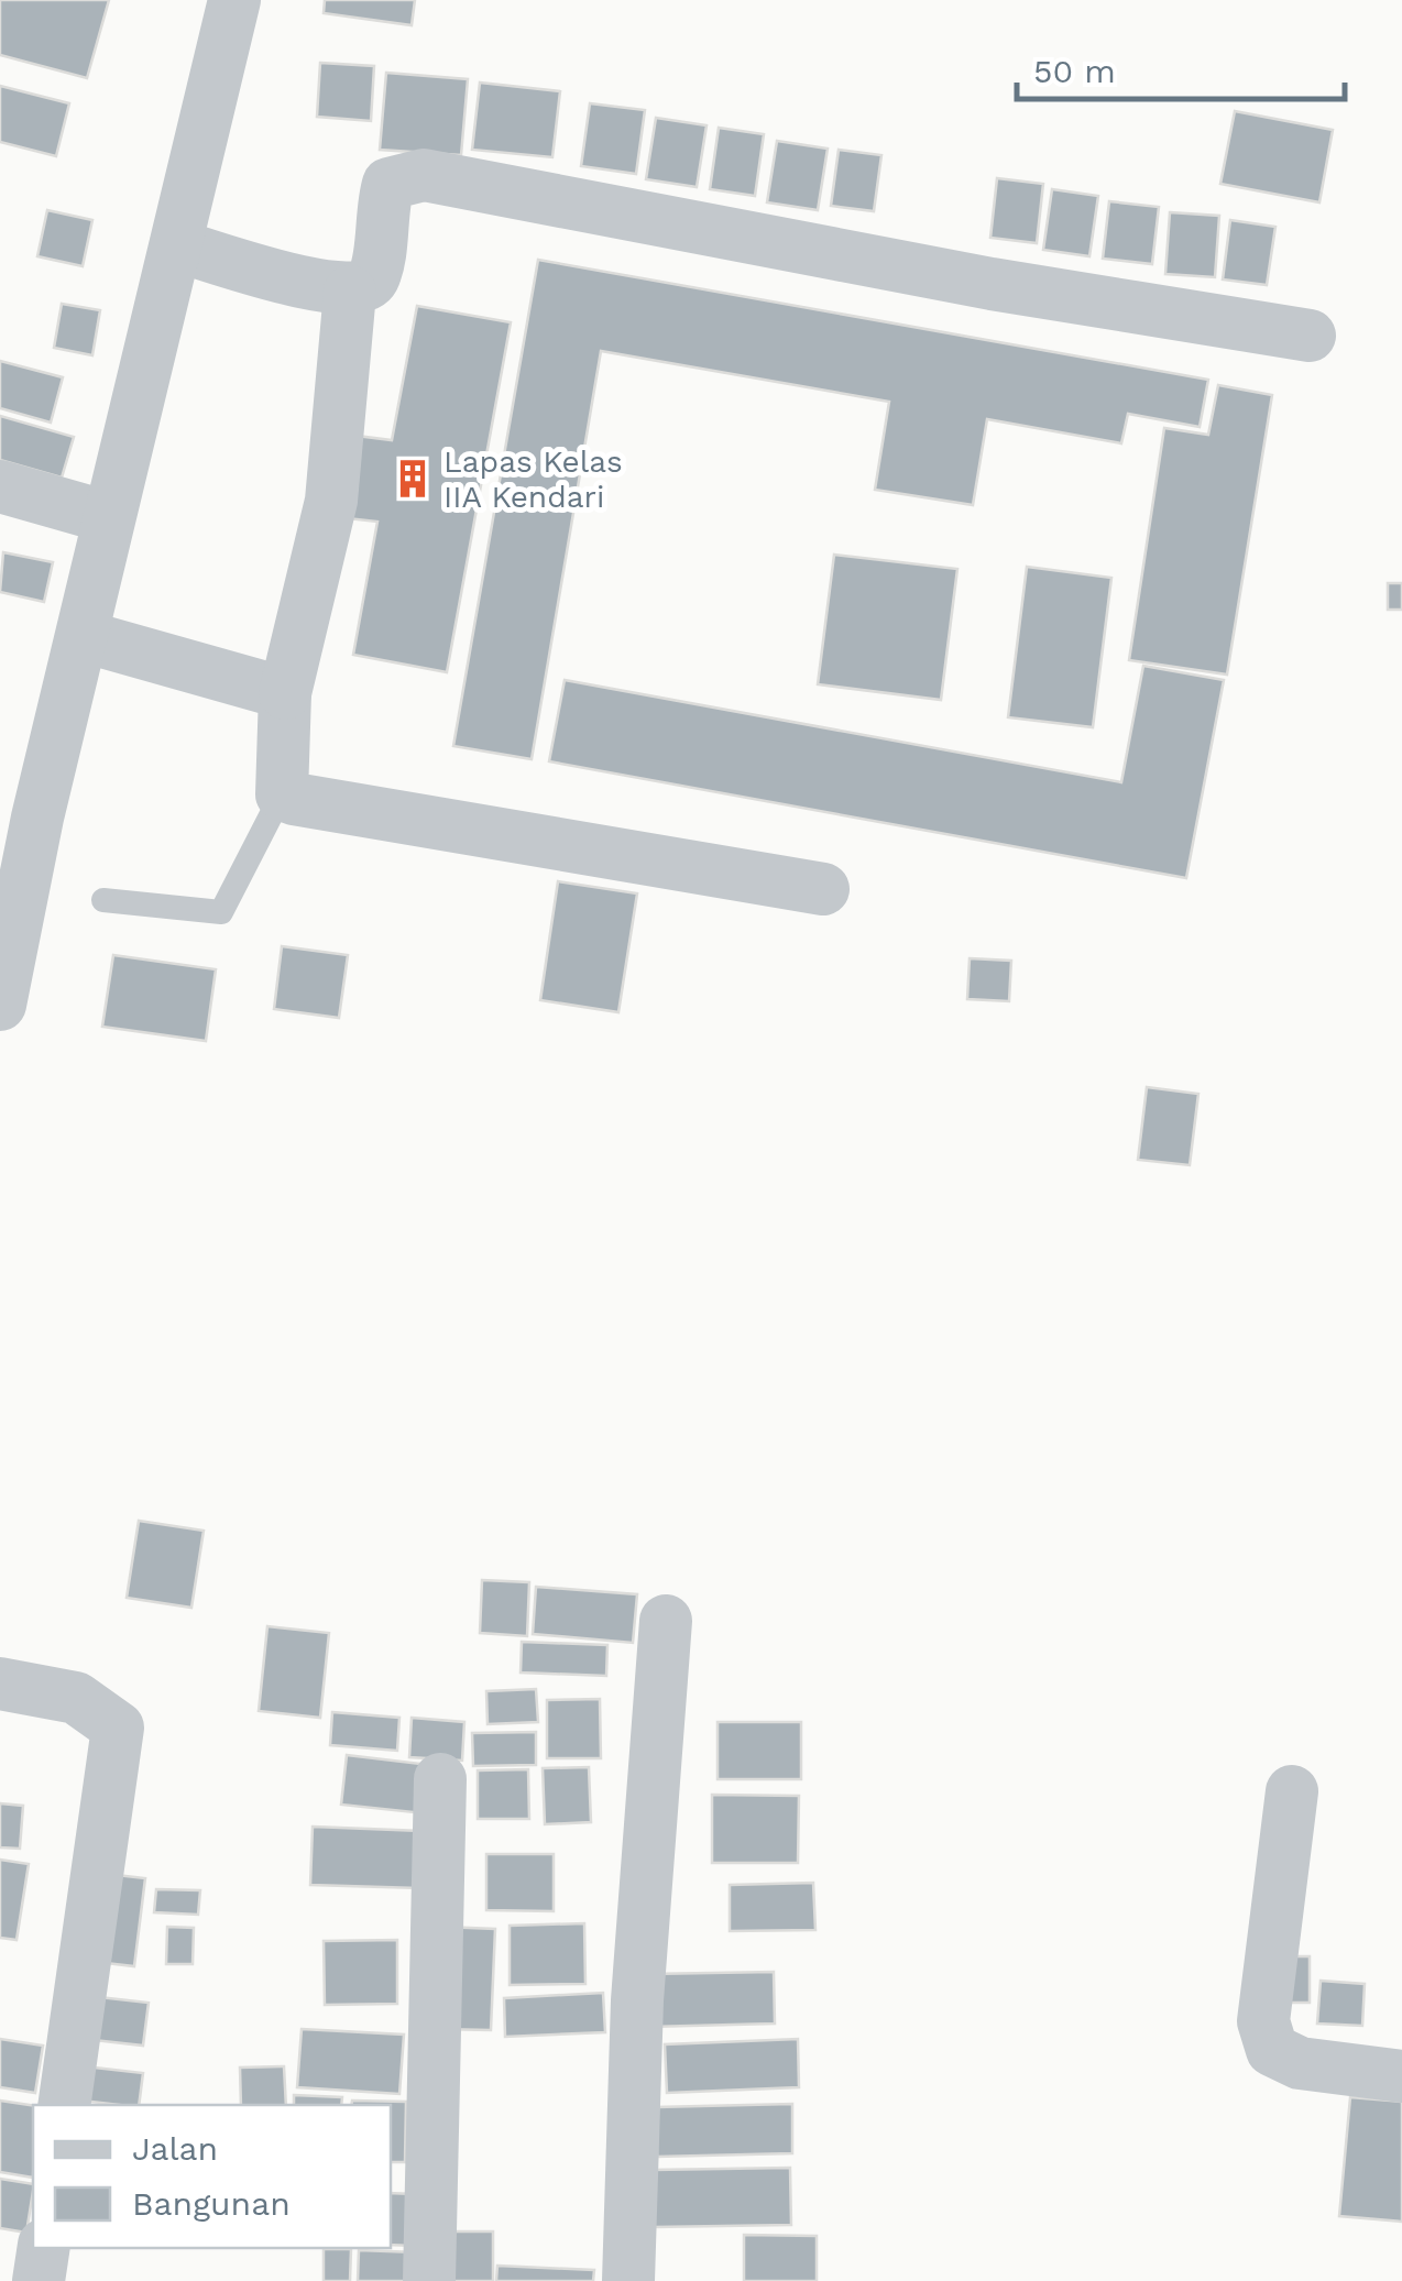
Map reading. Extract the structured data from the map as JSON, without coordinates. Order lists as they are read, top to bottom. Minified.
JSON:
{"places":{"building":["Lapas Kelas IIA Kendari"]},"legend":["Jalan","Bangunan"],"scale_bar":"50 m"}
